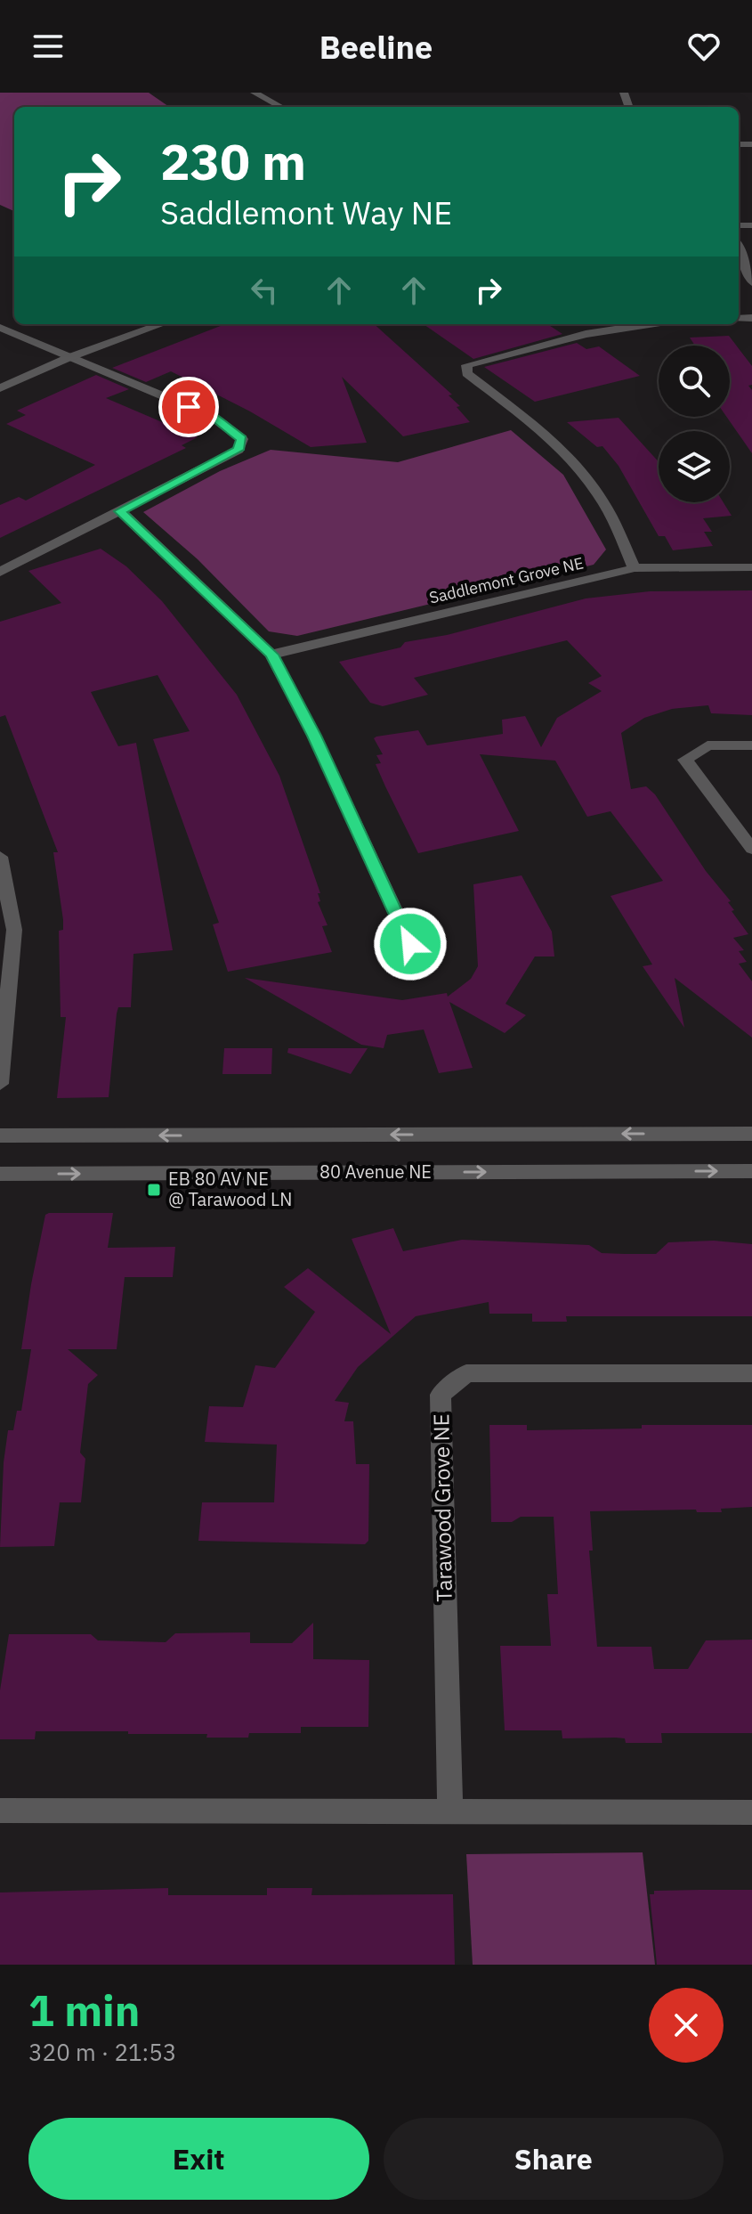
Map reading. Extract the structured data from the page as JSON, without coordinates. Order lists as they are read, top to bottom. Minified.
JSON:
{"streets":{"street":["Saddlemont Grove NE","80 Avenue NE","Tarawood Grove NE"]},"places":{"transit":["EB 80 AV NE @ Tarawood LN"]},"page":{"header":"Beeline","turn":["230 m","Saddlemont Way NE"],"heading":["1 min","320 m · 21:53"],"buttons":["Exit","Share"]}}
